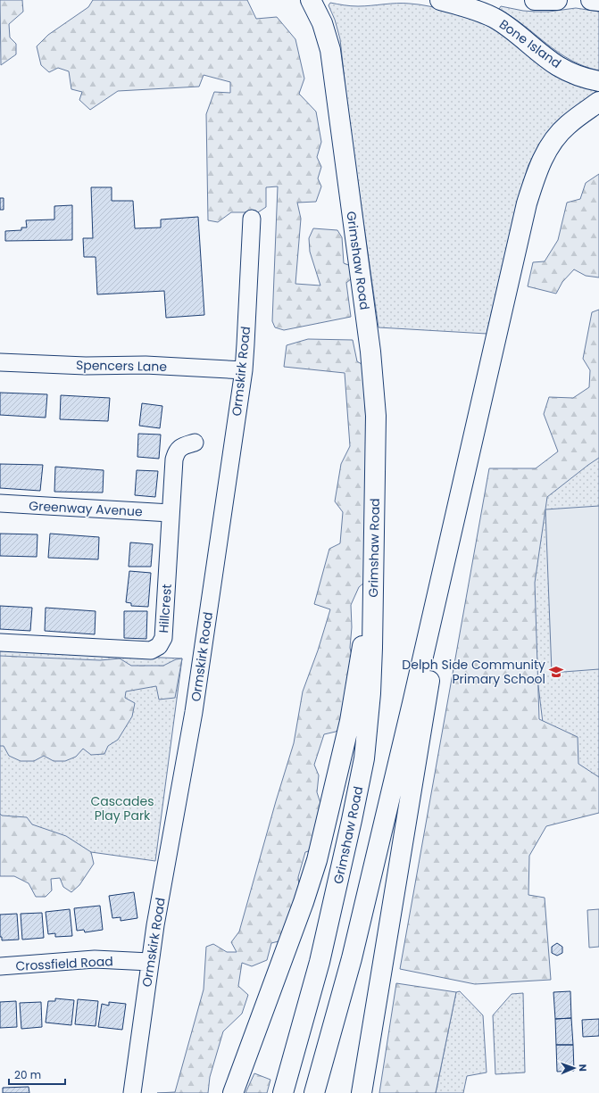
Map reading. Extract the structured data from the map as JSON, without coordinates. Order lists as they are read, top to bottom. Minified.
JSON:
{"streets":{"main road":["Bone Island","Grimshaw Road"],"street":["Spencers Lane","Ormskirk Road","Greenway Avenue","Hillcrest","Crossfield Road"]},"crossings":[["Spencers Lane","Ormskirk Road"],["Ormskirk Road","Crossfield Road"],["Greenway Avenue","Hillcrest"]],"parks":["Cascades Play Park"],"places":{"school or university":["Delph Side Community Primary School"]},"scale_bar":"20 m","north":"right"}
